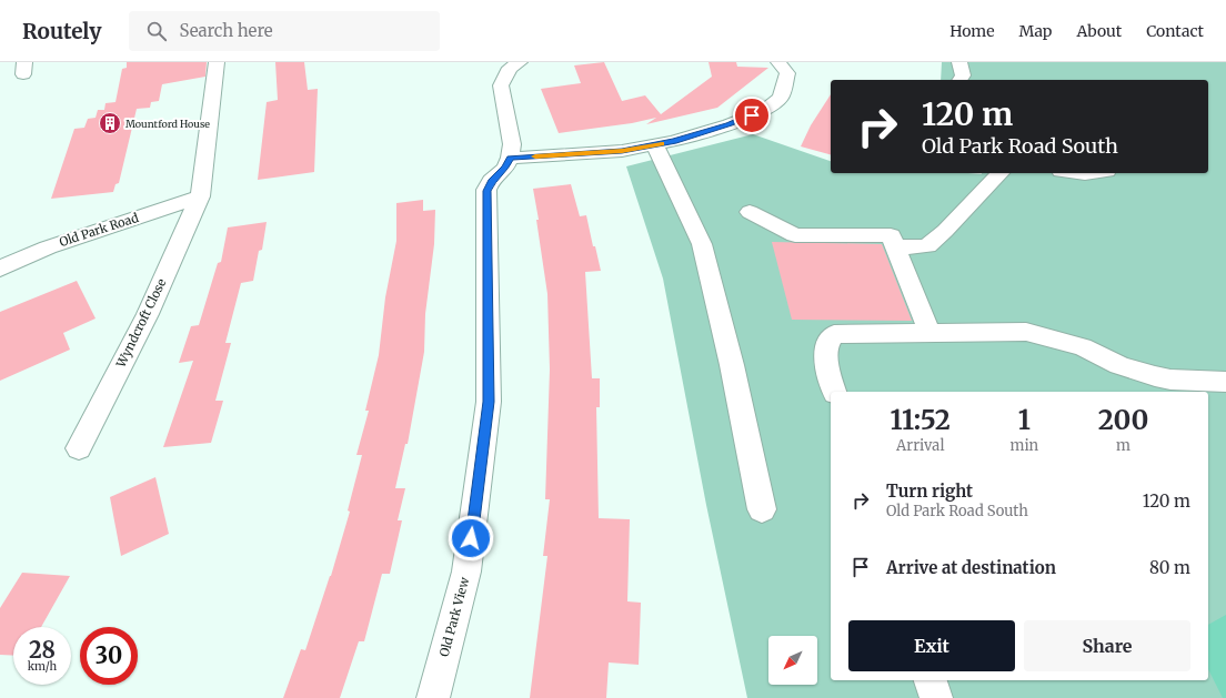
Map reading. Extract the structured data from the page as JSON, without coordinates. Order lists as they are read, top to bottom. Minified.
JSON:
{"streets":{"street":["Old Park Road","Wyndcroft Close","Old Park View"]},"crossings":[["Old Park Road","Wyndcroft Close"]],"places":{"building":["Mountford House"]},"north":"bottom left","page":{"header":"Routely","search":"Search here","nav":["Home","Map","About","Contact"],"turn":["120 m","Old Park Road South"],"eta":["11:52","Arrival","1","min","200","m"],"list":[{"name":"Turn right","note":"Old Park Road South","value":"120 m"},{"name":"Arrive at destination","value":"80 m"}],"buttons":["Exit","Share"],"speed":"28 km/h","limit":"30"}}
